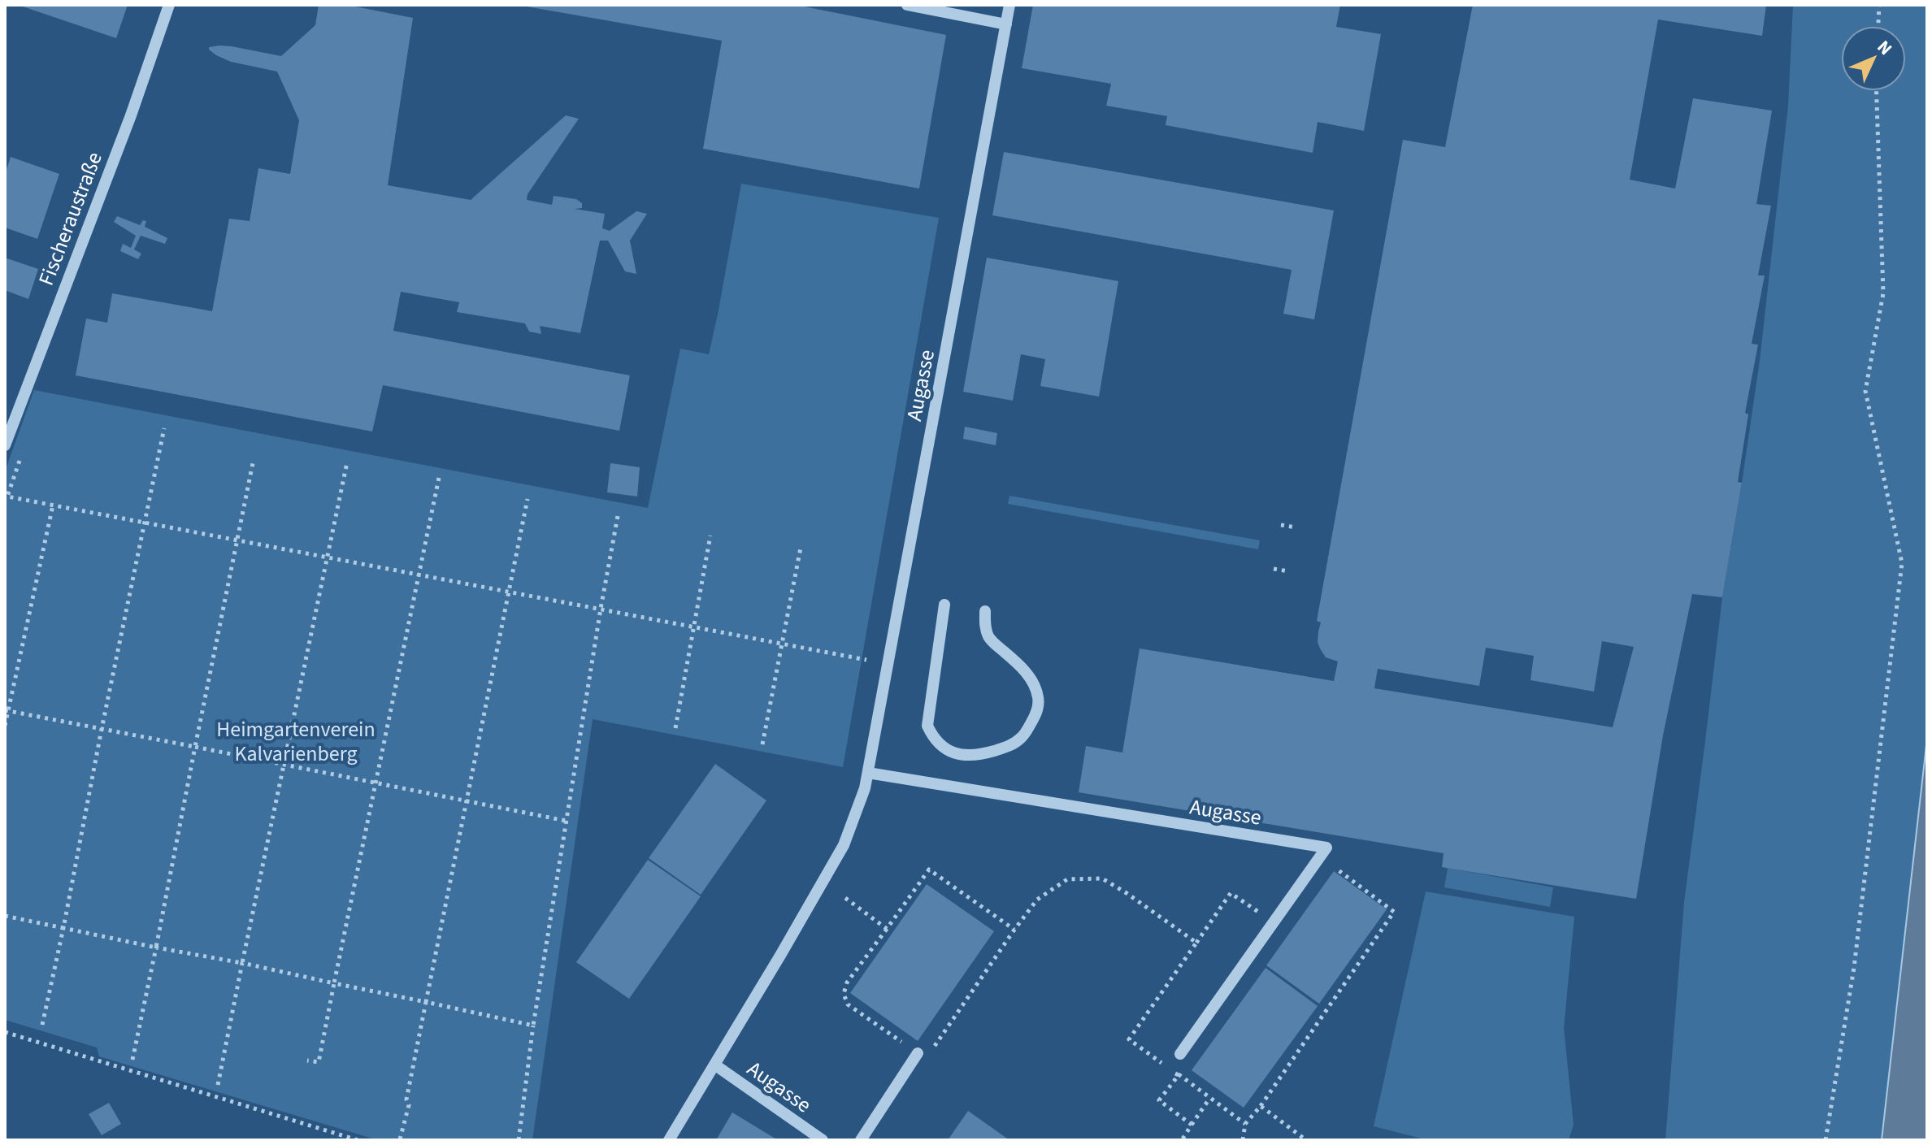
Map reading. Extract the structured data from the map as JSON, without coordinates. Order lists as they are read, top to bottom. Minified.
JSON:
{"streets":{"street":["Fischeraustraße","Augasse"]},"parks":["Heimgartenverein Kalvarienberg"],"north":"top right"}
